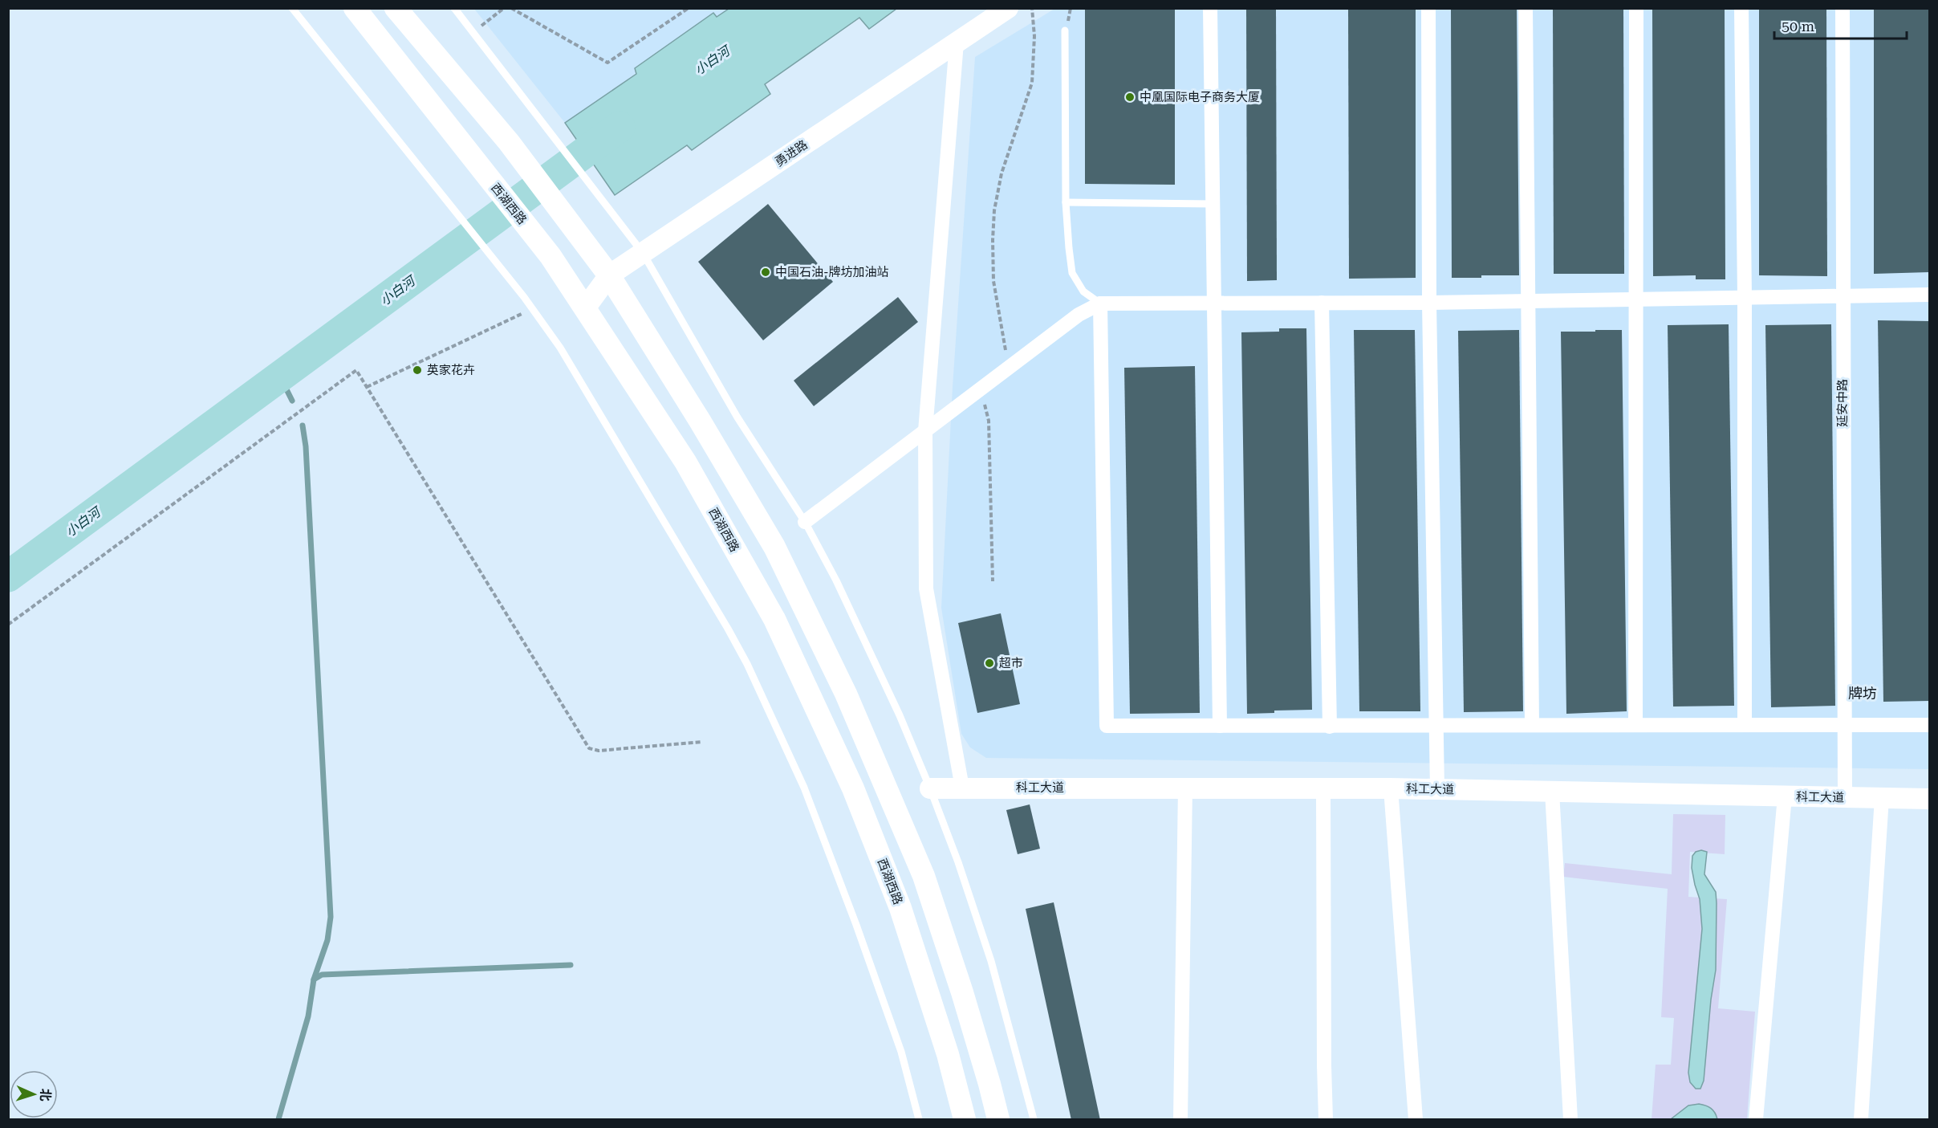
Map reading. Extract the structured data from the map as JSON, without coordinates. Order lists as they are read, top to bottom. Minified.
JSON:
{"streets":{"main road":["西湖西路"],"street":["勇进路","延安中路","科工大道"]},"crossings":[["勇进路","西湖西路"],["延安中路","科工大道"]],"districts":["牌坊"],"water":["小白河"],"places":["中凰国际电子商务大厦","中国石油-牌坊加油站","英家花卉","超市"],"scale_bar":"50 m","north":"right"}
